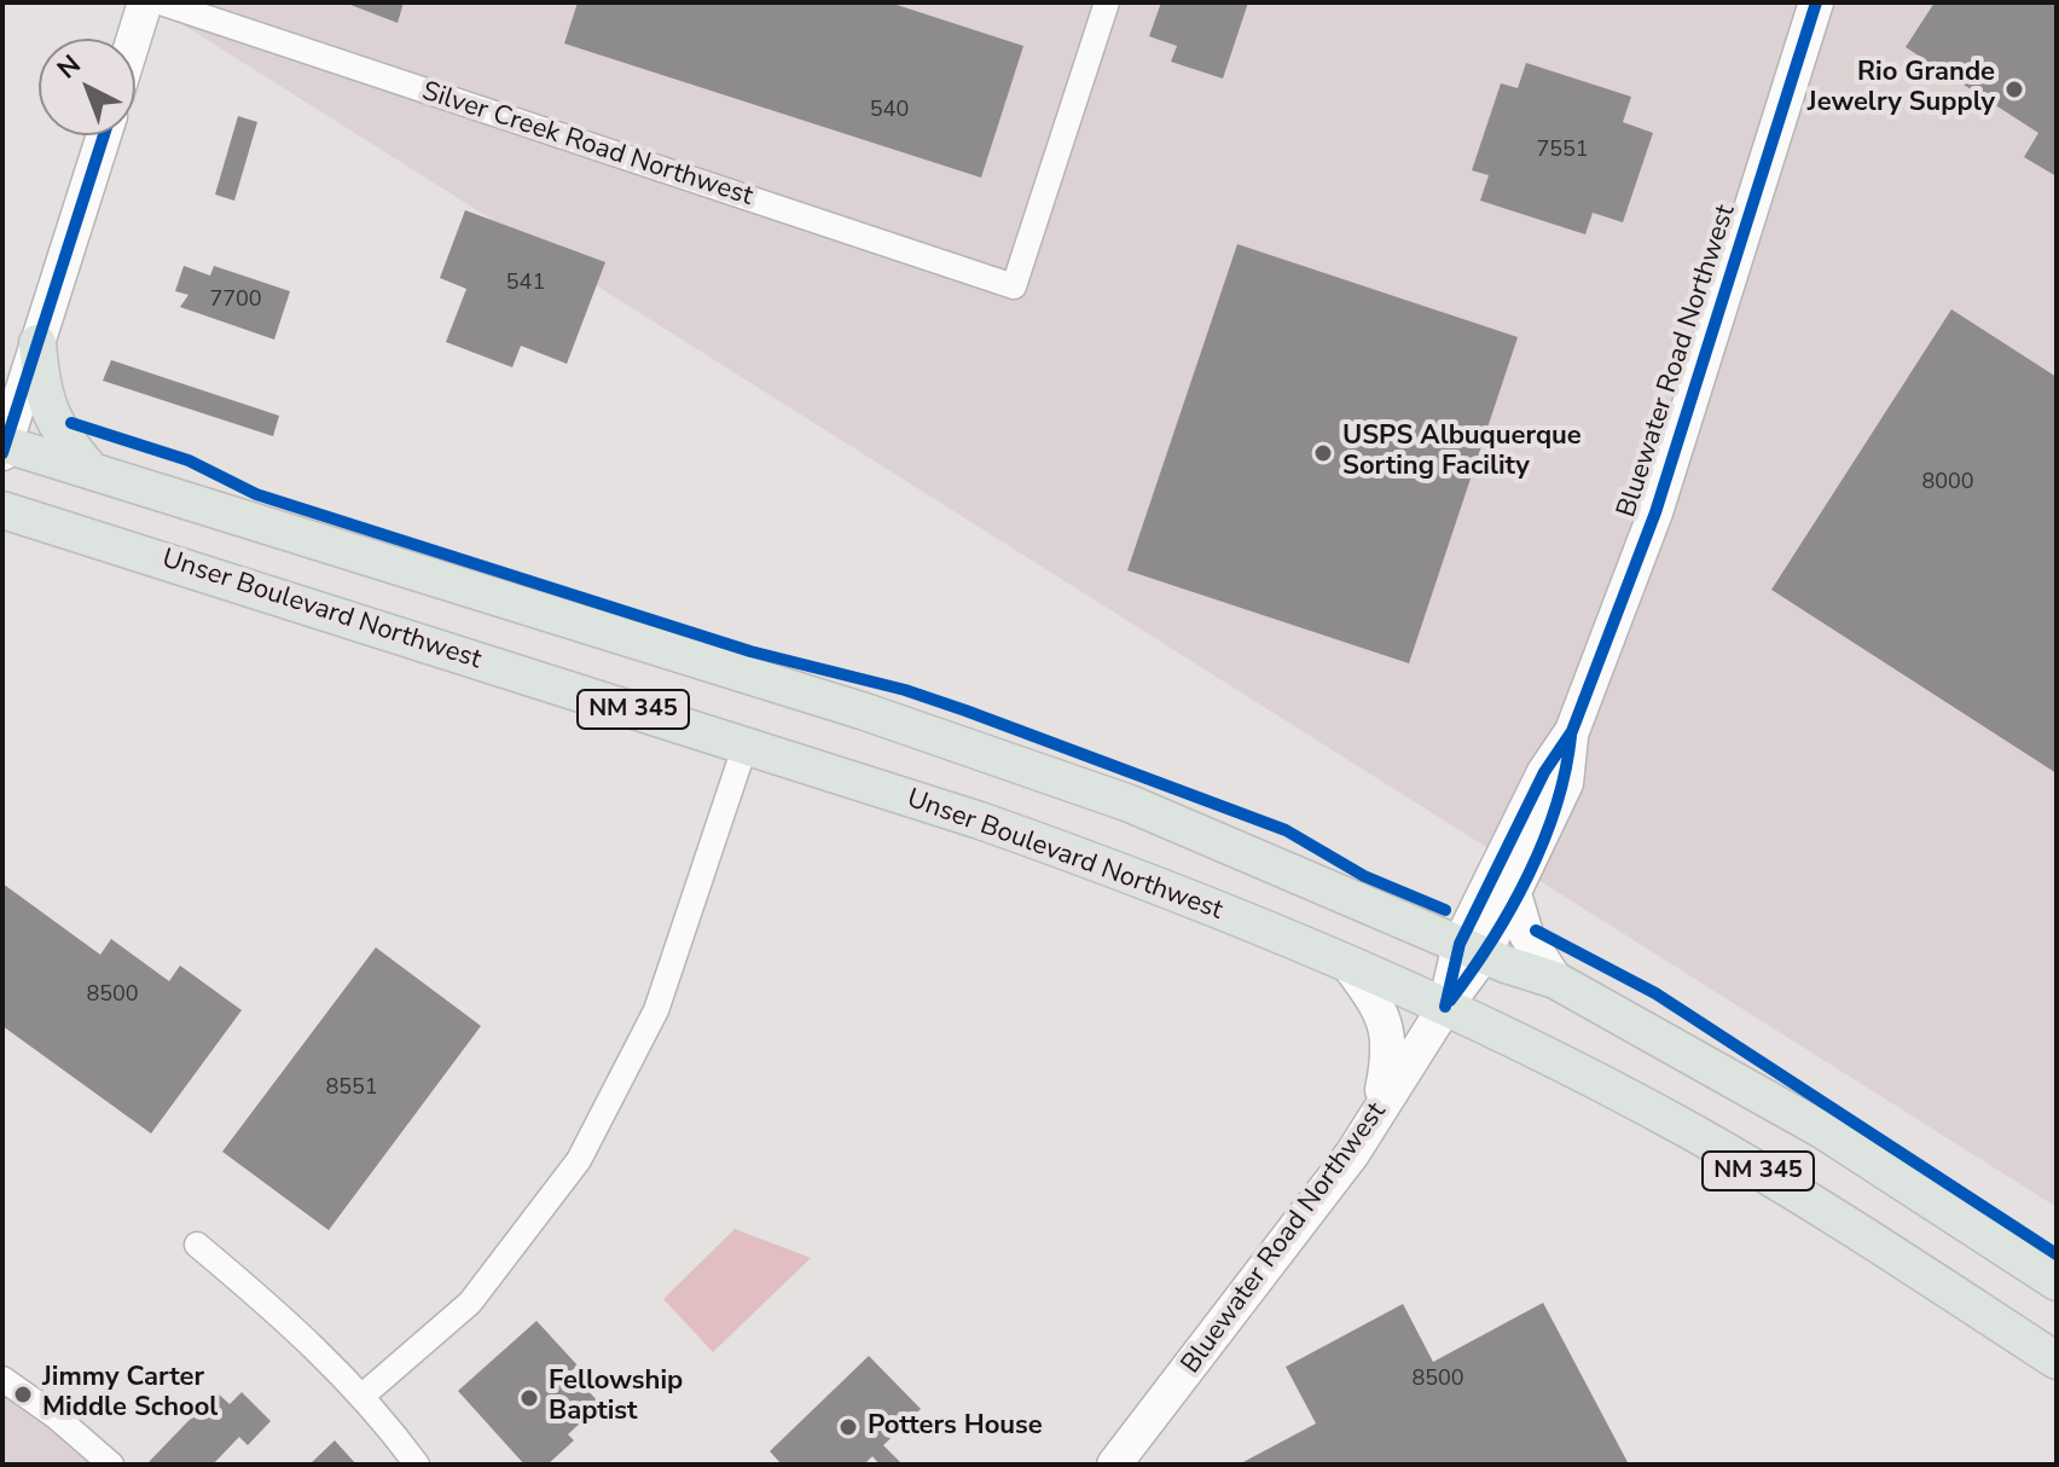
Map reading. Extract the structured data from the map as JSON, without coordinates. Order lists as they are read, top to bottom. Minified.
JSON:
{"streets":{"main road":["Unser Boulevard Northwest","NM 345"],"street":["Silver Creek Road Northwest","Bluewater Road Northwest"]},"crossings":[["Bluewater Road Northwest","Unser Boulevard Northwest"],["Bluewater Road Northwest","NM 345"]],"places":["Rio Grande Jewelry Supply","USPS Albuquerque Sorting Facility","Jimmy Carter Middle School","Fellowship Baptist","Potters House"],"house_numbers":["540","7551","541","7700","8000","8500","8551","8500"],"north":"top left"}
